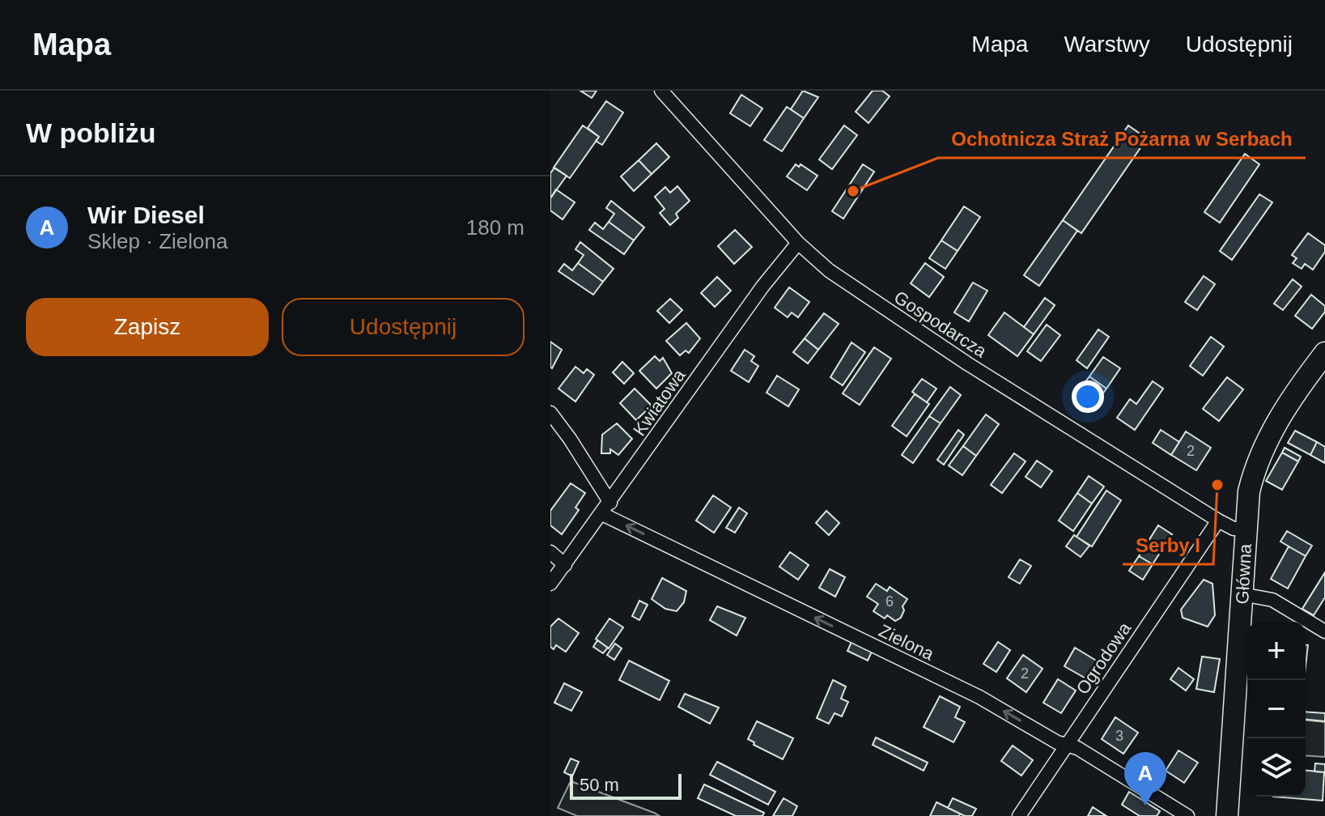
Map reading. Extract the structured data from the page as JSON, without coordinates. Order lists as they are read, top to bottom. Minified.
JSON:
{"streets":{"main road":["Główna"],"street":["Gospodarcza","Kwiatowa","Zielona","Ogrodowa"]},"crossings":[["Gospodarcza","Kwiatowa"],["Gospodarcza","Główna"],["Gospodarcza","Ogrodowa"],["Kwiatowa","Zielona"],["Zielona","Ogrodowa"]],"one_way":["Zielona"],"places":["Ochotnicza Straż Pożarna w Serbach","Serby I"],"house_numbers":["2","6","2","3"],"scale_bar":"50 m","page":{"header":"Mapa","nav":["Mapa","Warstwy","Udostępnij"],"heading":"W pobliżu","list":[{"mark":"A","name":"Wir Diesel","note":"Sklep · Zielona","value":"180 m"}],"buttons":["Zapisz","Udostępnij"],"map_buttons":["+","−"],"pins":"A","scale":"50 m"}}
